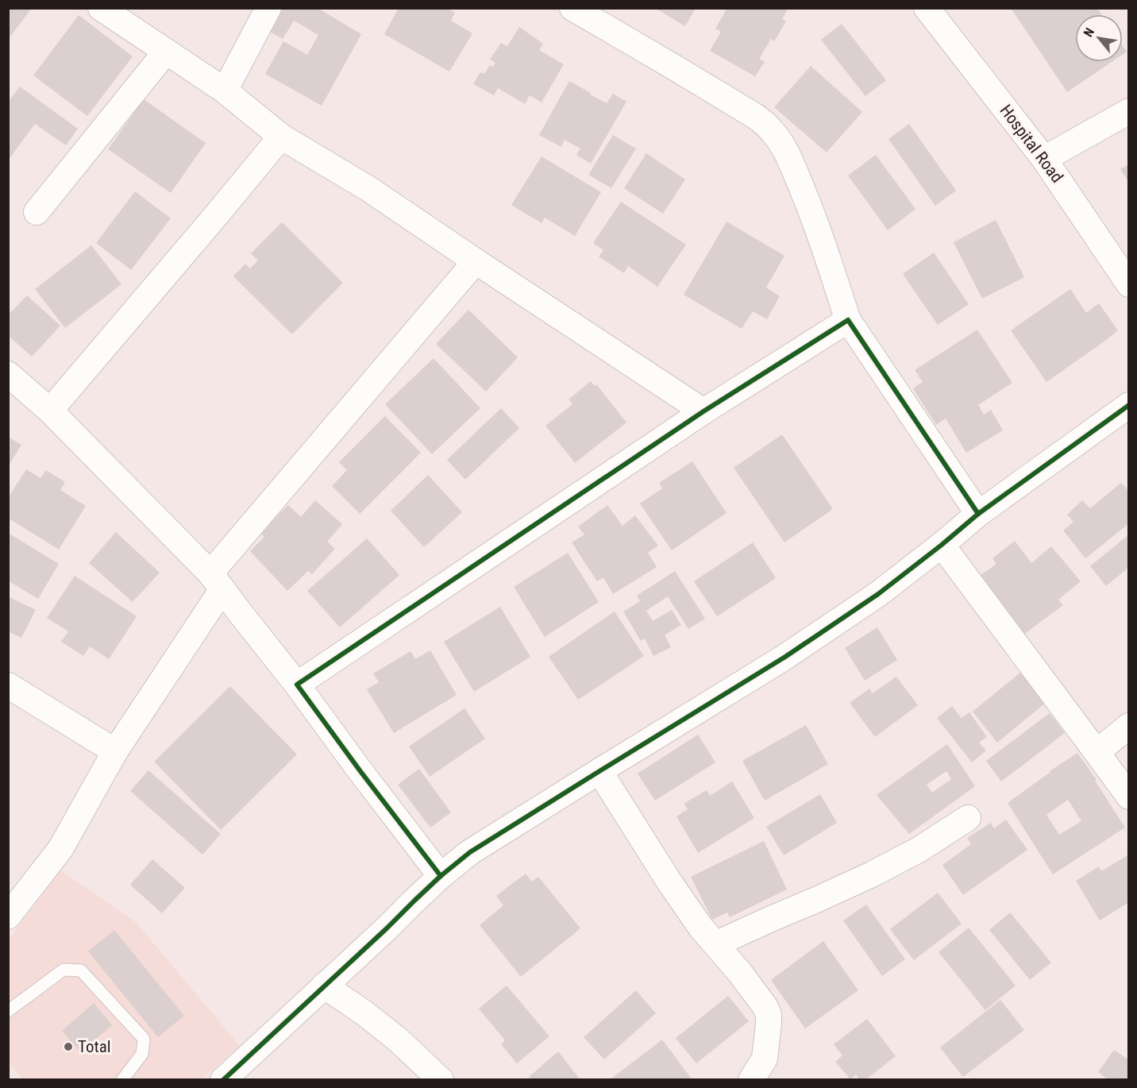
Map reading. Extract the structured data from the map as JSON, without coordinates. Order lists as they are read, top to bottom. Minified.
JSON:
{"streets":{"street":["Hospital Road"]},"places":["Total"],"north":"top left"}
